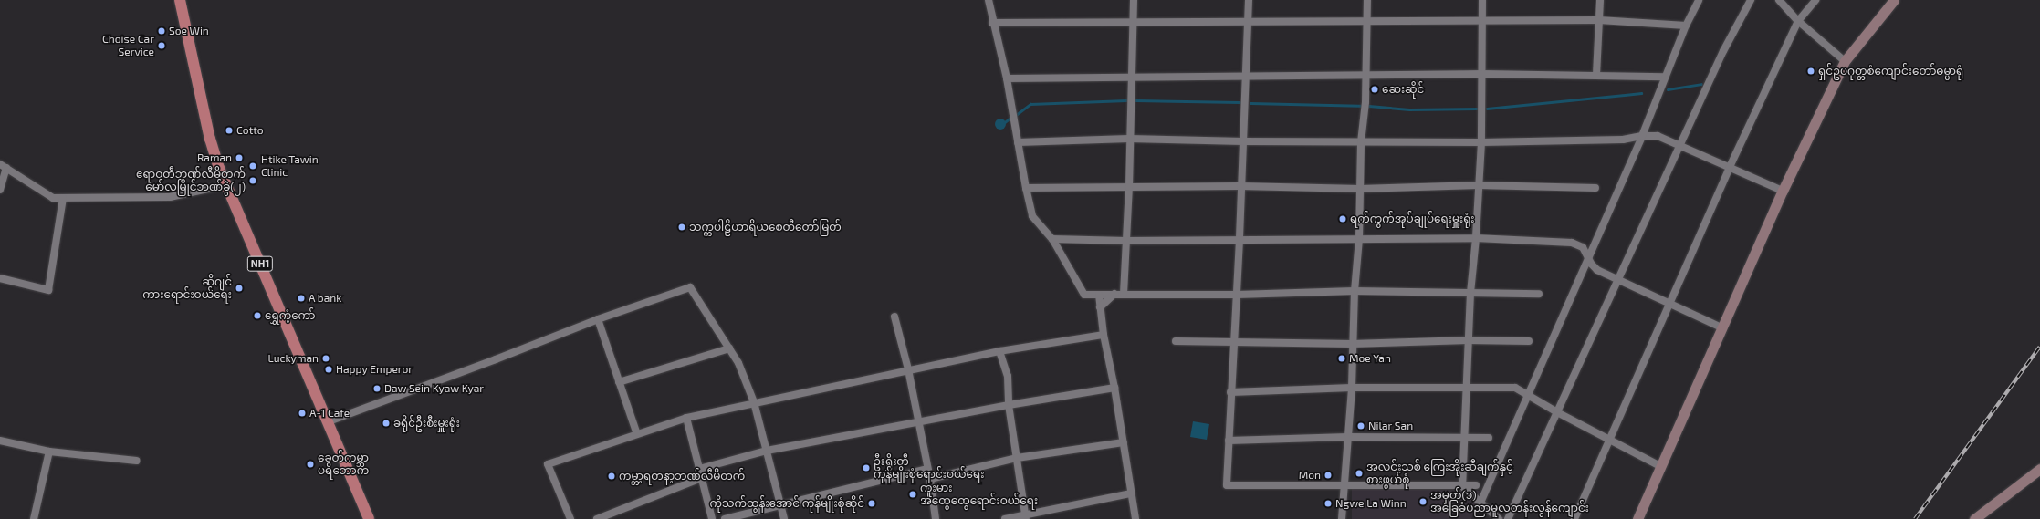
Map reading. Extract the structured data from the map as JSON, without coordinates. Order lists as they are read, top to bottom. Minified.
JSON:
{"streets":{"highway":["NH1"]},"places":["Soe Win","Choise Car Service","ရှင်ဥပဂုတ္တစံကျောင်းတော်ဓမ္မာရုံ","ဆေးဆိုင်","Cotto","Raman","Htike Tawin Clinic","ဧရာဝတီဘဏ်လီမိတက် မော်လမြိုင်ဘဏ်ခွဲ(၂)","ရက်ကွက်အုပ်ချုပ်ရေးမှူးရုံး","သက္ကပါဠိဟာရိယစေတီတော်မြတ်","ဆိုဂျင် ကားရောင်းဝယ်ရေး","A bank","ရွှေကံ့ကော်","Luckyman","Moe Yan","Happy Emperor","Daw Sein Kyaw Kyar","A-1 Cafe","ခရိုင်ဦးစီးမှူးရုံး","Nilar San","ခေတ်ကမ္ဘာ ပရိဘောက","ဦးရှိုးတီ ကုန်မျိုးစုံရောင်းဝယ်ရေး","အလင်းသစ် ကြေးအိုးဆီချက်နှင့် စားဖွယ်စုံ","Mon","ကမ္ဘာ့ရတနာ့ဘဏ်လီမိတက်","ကူးမား အထွေထွေရောင်းဝယ်ရေး","အမှတ်(၁) အခြေခံပညာမူလတန်းလွန်ကျောင်း","ကိုသက်ထွန်းအောင် ကုန်မျိုးစုံဆိုင်","Ngwe La Winn"]}
